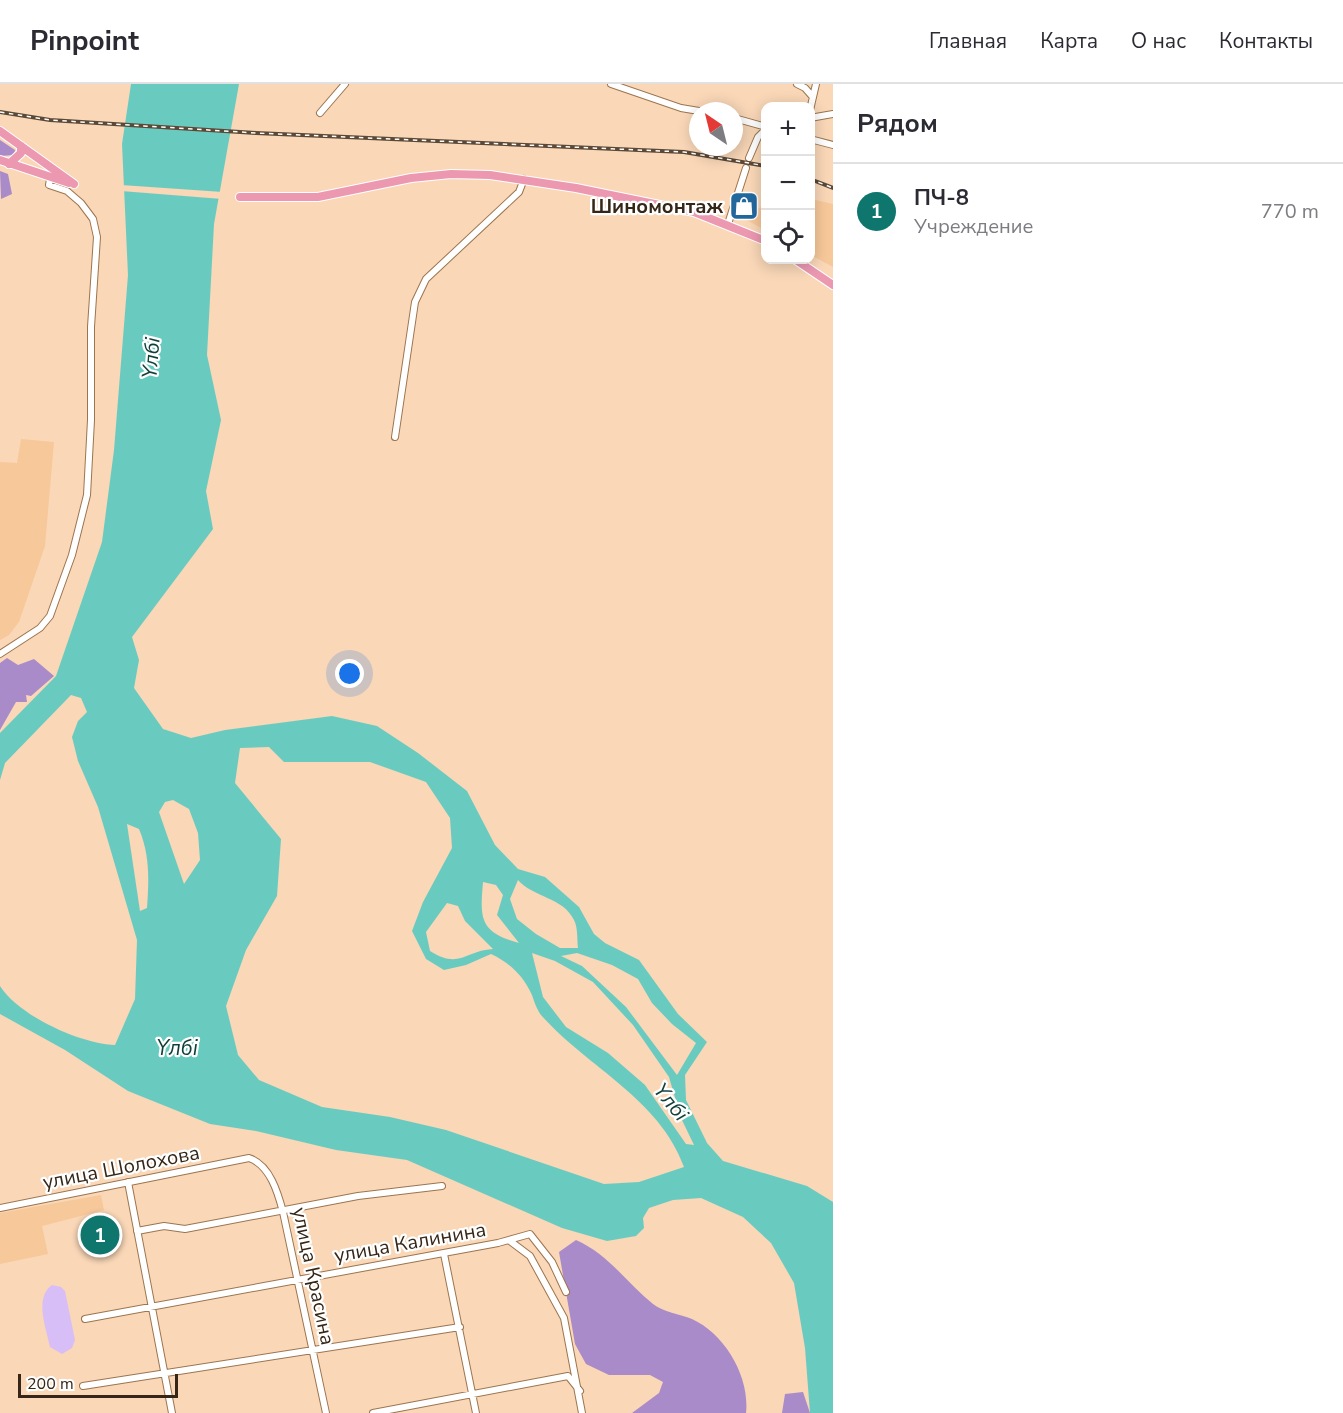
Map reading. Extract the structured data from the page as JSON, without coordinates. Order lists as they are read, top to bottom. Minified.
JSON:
{"streets":{"street":["улица Шолохова","улица Калинина","улица Красина"]},"crossings":[["улица Шолохова","улица Красина"],["улица Калинина","улица Красина"]],"water":["Үлбі"],"places":{"shop":["Шиномонтаж"]},"scale_bar":"200 m","north":"top left","page":{"header":"Pinpoint","nav":["Главная","Карта","О нас","Контакты"],"heading":"Рядом","map_buttons":["+","−"],"list":[{"mark":"1","name":"ПЧ-8","note":"Учреждение","value":"770 m"}],"pins":"1","scale":"200 m"}}
